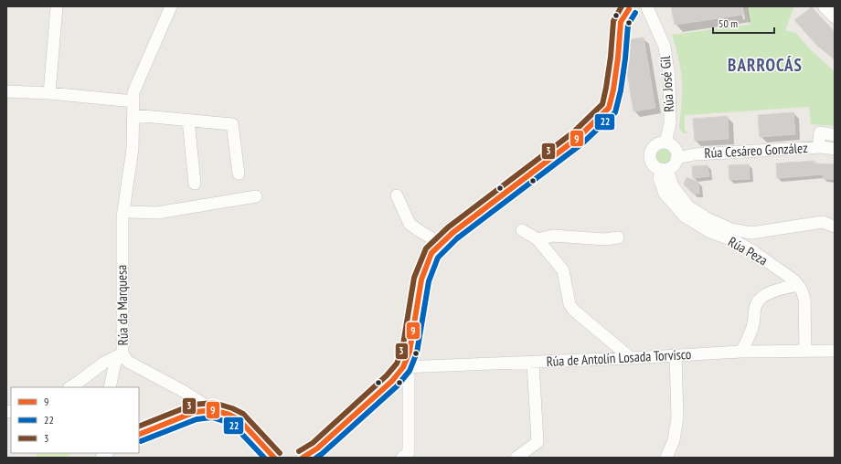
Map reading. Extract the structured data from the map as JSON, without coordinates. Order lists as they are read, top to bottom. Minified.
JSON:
{"streets":{"street":["Rúa José Gil","Rúa Cesáreo González","Rúa Peza","Rúa da Marquesa","Rúa de Antolín Losada Torvisco"]},"crossings":[["Rúa José Gil","Rúa Cesáreo González"],["Rúa José Gil","Rúa Peza"],["Rúa Cesáreo González","Rúa Peza"],["Rúa Peza","Rúa de Antolín Losada Torvisco"]],"districts":["BARROCÁS"],"lines":["transit line 3","transit line 9","transit line 22"],"legend":["9","22","3"],"scale_bar":"50 m"}
